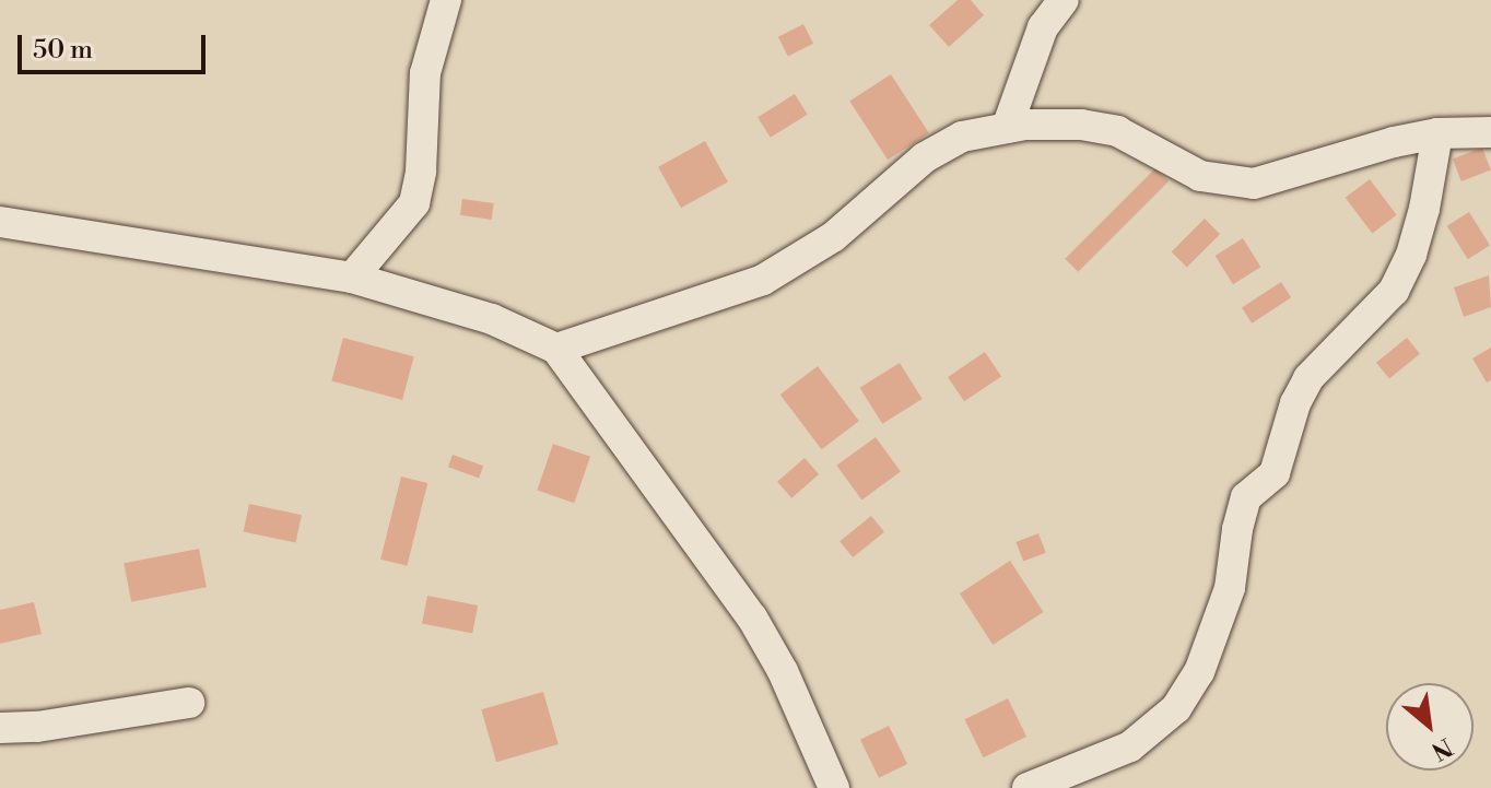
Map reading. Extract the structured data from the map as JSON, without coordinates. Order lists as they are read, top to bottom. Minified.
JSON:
{"scale_bar":"50 m","north":"bottom right"}
